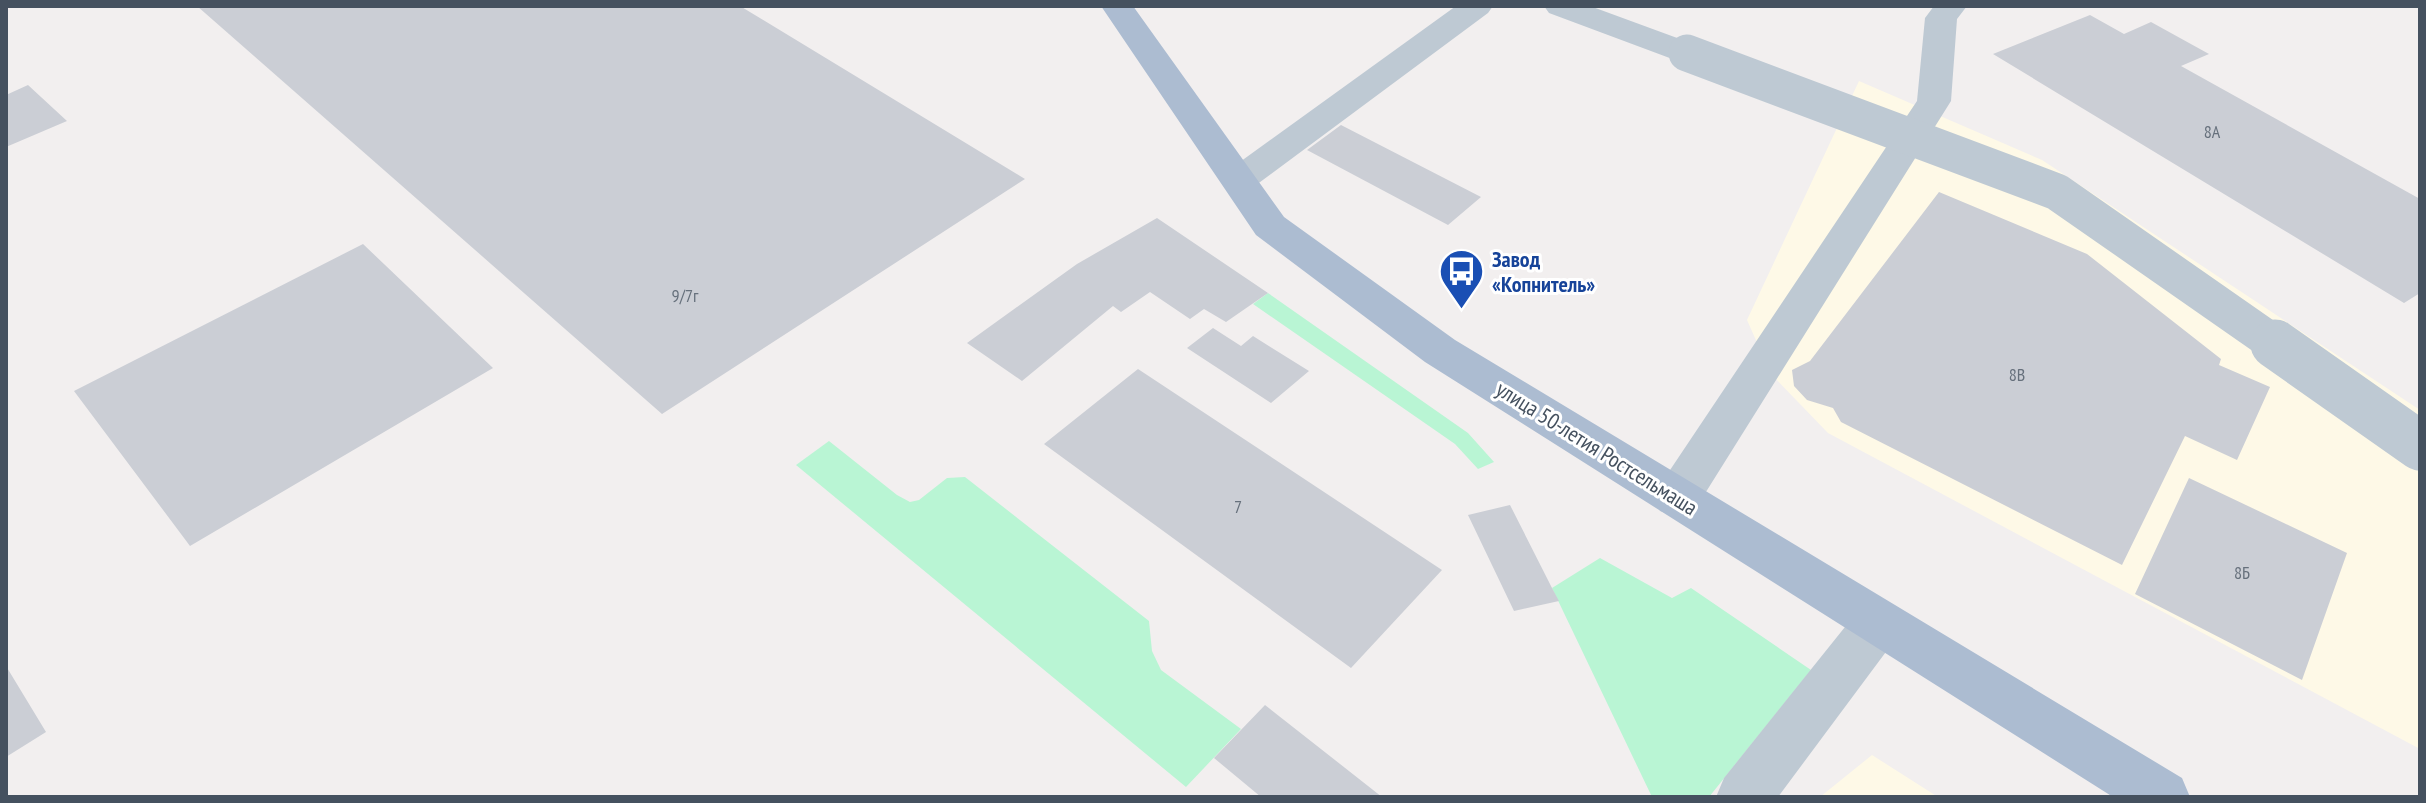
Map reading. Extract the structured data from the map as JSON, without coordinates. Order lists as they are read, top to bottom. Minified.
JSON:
{"streets":{"main road":["улица 50-летия Ростсельмаша"]},"places":{"bus stop":["Завод «Копнитель»"]},"house_numbers":["8А","9/7г","8В","7","8Б"]}
